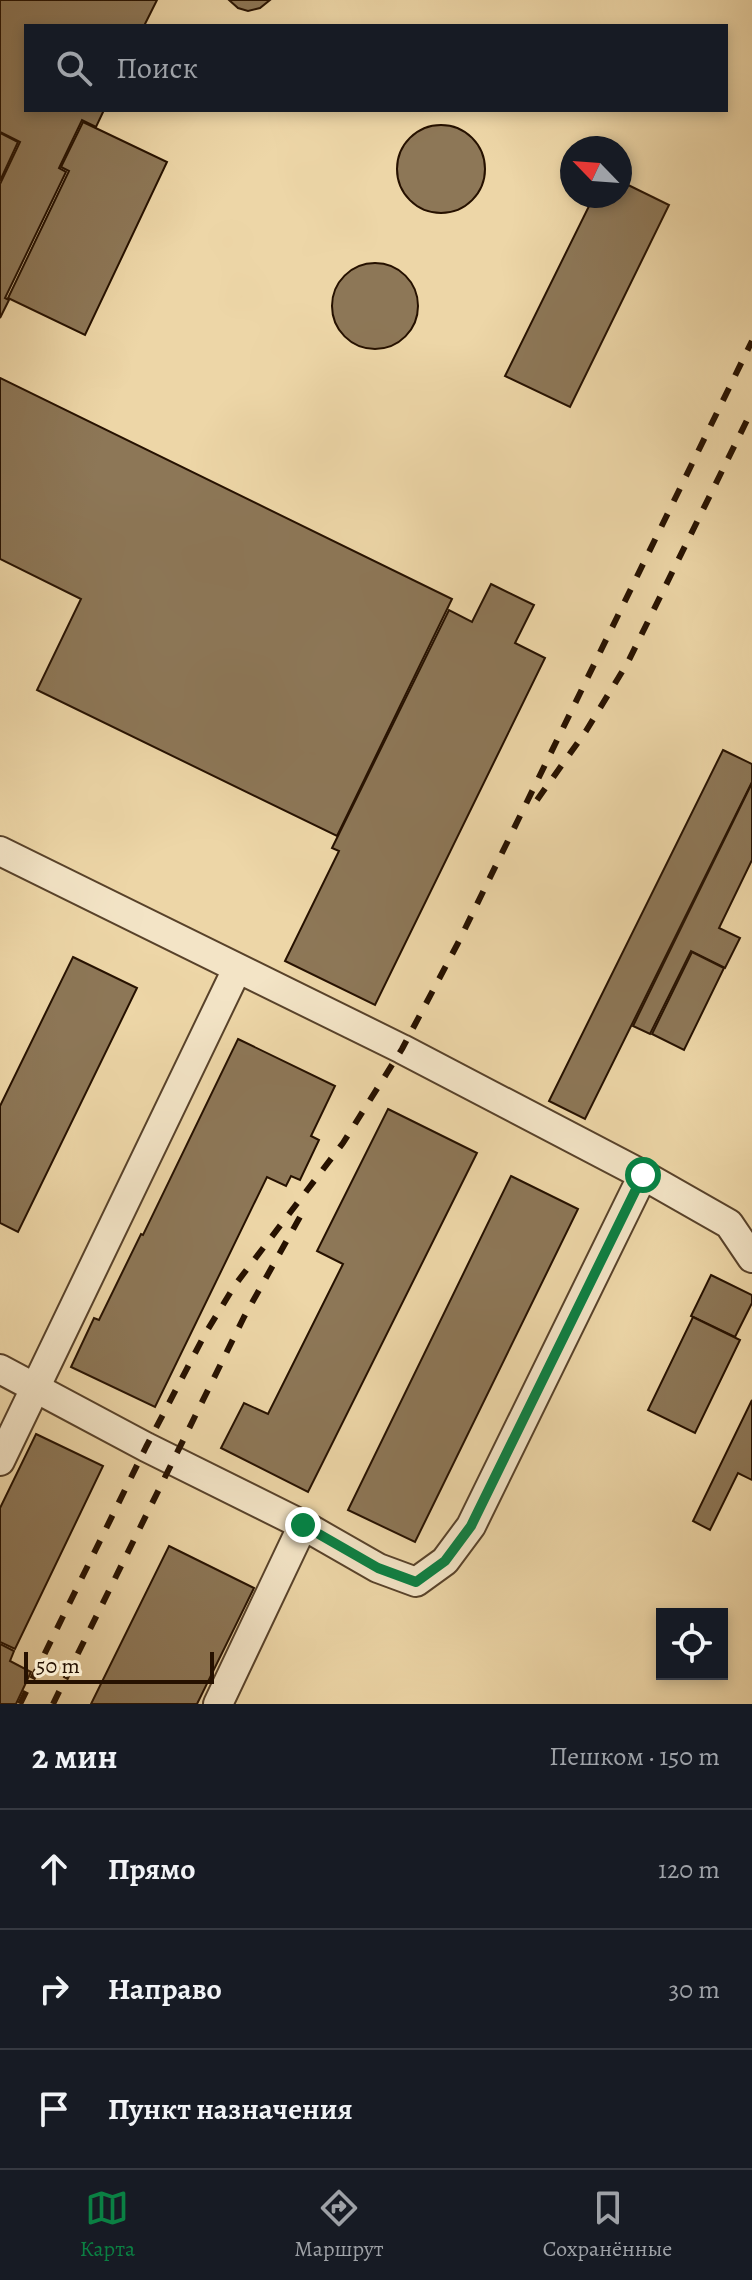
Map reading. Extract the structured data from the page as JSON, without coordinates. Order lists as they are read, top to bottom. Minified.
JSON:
{"scale_bar":"50 m","north":"top left","page":{"search":"Поиск","scale":"50 m","heading":["2 мин","Пешком · 150 m"],"list":[["Прямо","120 m"],["Направо","30 m"],"Пункт назначения"],"nav":["Карта","Маршрут","Сохранённые"]}}
